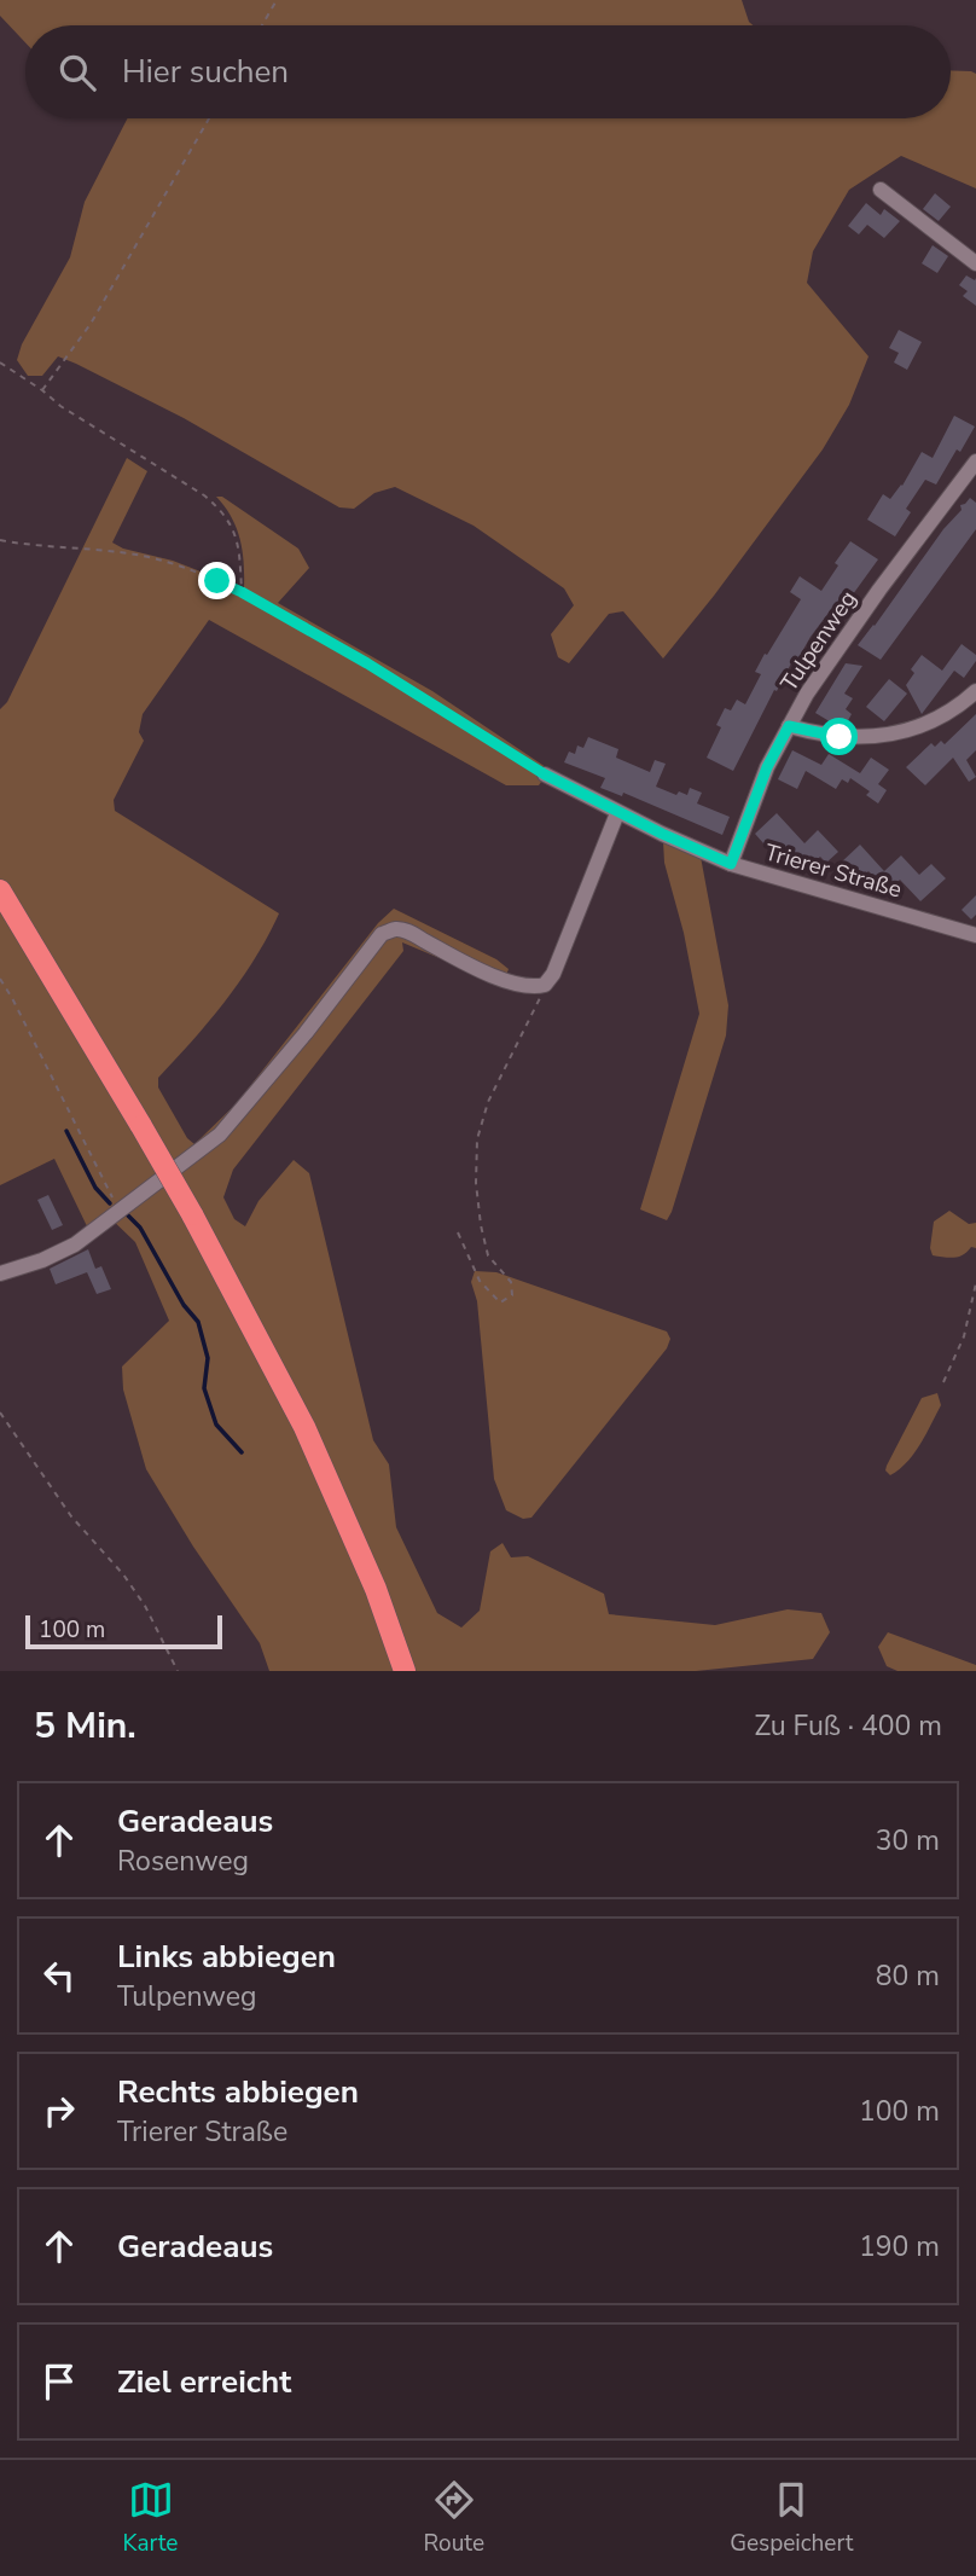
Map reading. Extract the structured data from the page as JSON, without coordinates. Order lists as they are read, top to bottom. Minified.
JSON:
{"streets":{"street":["Tulpenweg","Trierer Straße"]},"crossings":[["Tulpenweg","Trierer Straße"]],"scale_bar":"100 m","page":{"search":"Hier suchen","scale":"100 m","heading":["5 Min.","Zu Fuß · 400 m"],"list":[["Geradeaus","Rosenweg","30 m"],["Links abbiegen","Tulpenweg","80 m"],["Rechts abbiegen","Trierer Straße","100 m"],["Geradeaus","190 m"],"Ziel erreicht"],"nav":["Karte","Route","Gespeichert"]}}
